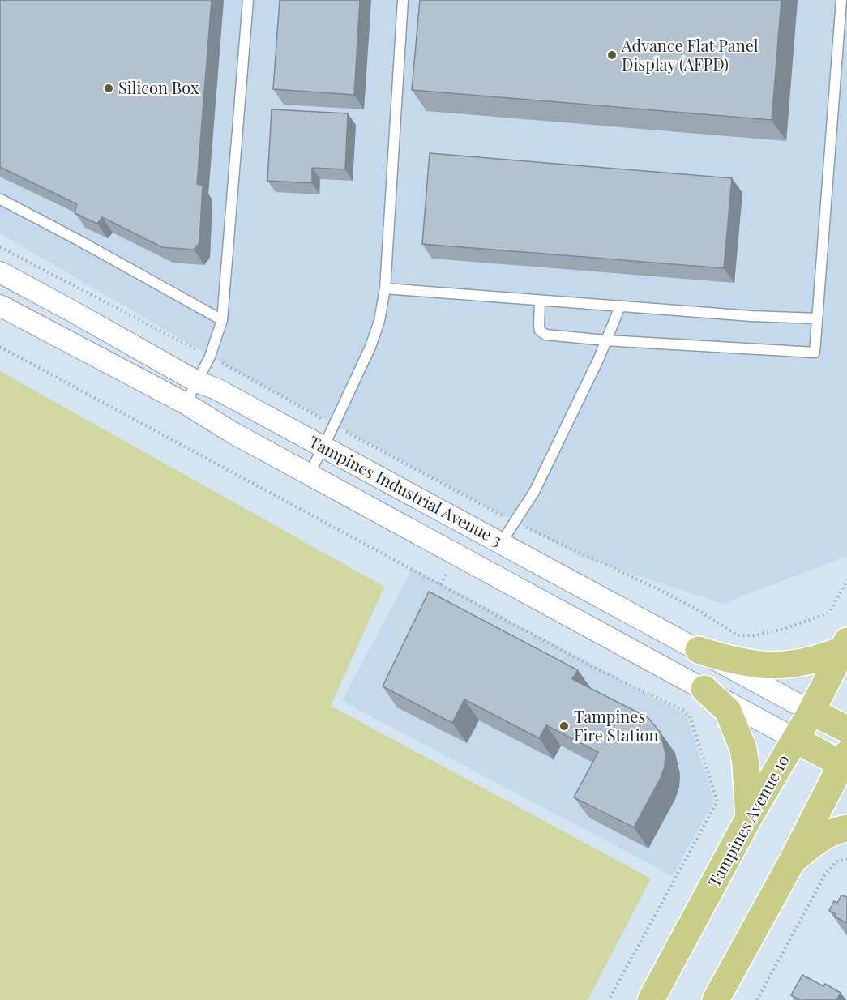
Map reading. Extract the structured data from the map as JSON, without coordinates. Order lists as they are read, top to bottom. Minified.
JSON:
{"streets":{"main road":["Tampines Avenue 10"],"street":["Tampines Industrial Avenue 3"]},"crossings":[["Tampines Industrial Avenue 3","Tampines Avenue 10"]],"places":["Advance Flat Panel Display (AFPD)","Silicon Box","Tampines Fire Station"]}
